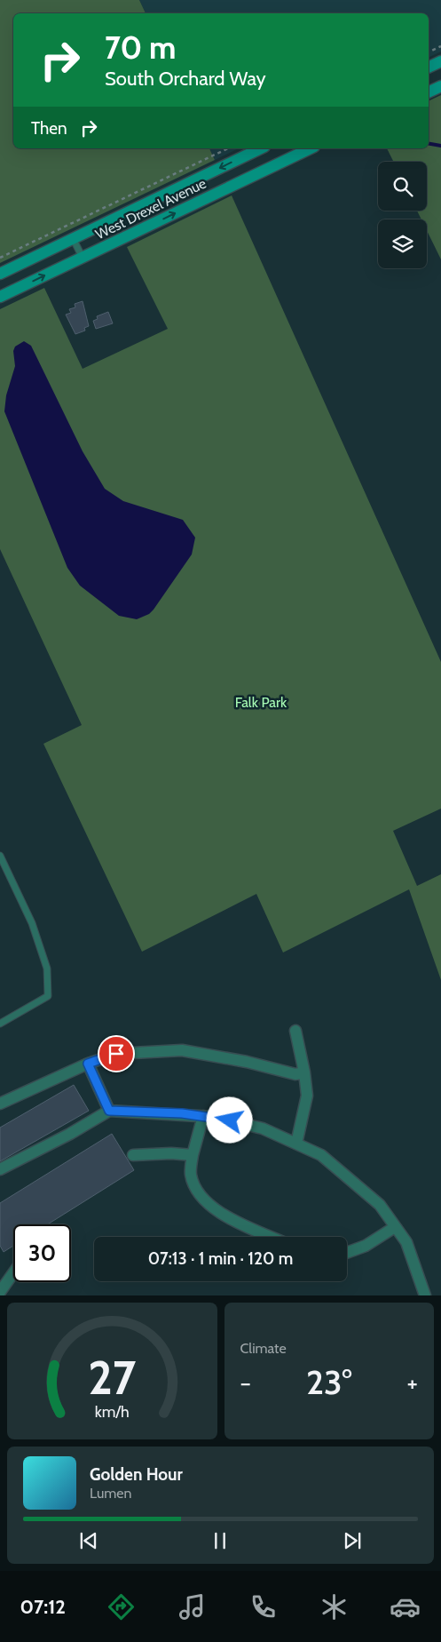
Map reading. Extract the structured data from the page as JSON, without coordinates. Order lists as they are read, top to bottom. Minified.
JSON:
{"streets":{"street":["West Drexel Avenue"]},"parks":["Falk Park"],"page":{"turn":["70 m","South Orchard Way"],"then":"Then","limit":"30","trip":"07:13 · 1 min · 120 m","tile":"Climate","heat":["−","23°","+"],"song":["Golden Hour","Lumen"],"tabs":"07:12","gauge":["27","km/h"]}}
